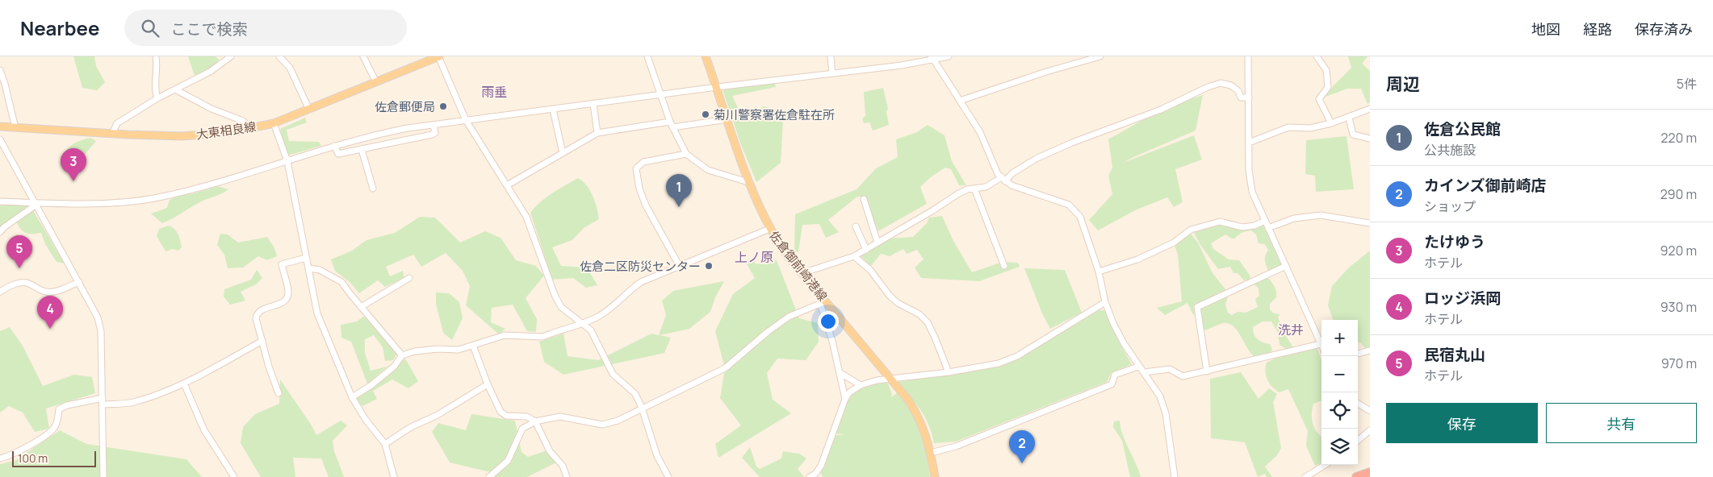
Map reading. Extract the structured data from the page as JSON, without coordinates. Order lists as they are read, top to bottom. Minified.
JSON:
{"streets":{"main road":["大東相良線","佐倉御前崎港線"]},"districts":["雨垂","上ノ原","洗井"],"places":["佐倉郵便局","菊川警察署佐倉駐在所","佐倉二区防災センター"],"scale_bar":"100 m","page":{"header":"Nearbee","search":"ここで検索","nav":["地図","経路","保存済み"],"heading":["周辺","5件"],"list":[{"mark":"1","name":"佐倉公民館","note":"公共施設","value":"220 m"},{"mark":"2","name":"カインズ御前崎店","note":"ショップ","value":"290 m"},{"mark":"3","name":"たけゆう","note":"ホテル","value":"920 m"},{"mark":"4","name":"ロッジ浜岡","note":"ホテル","value":"930 m"},{"mark":"5","name":"民宿丸山","note":"ホテル","value":"970 m"}],"pins":["3","1","5","4","2"],"map_buttons":["+","−"],"buttons":["保存","共有"],"scale":"100 m"}}
